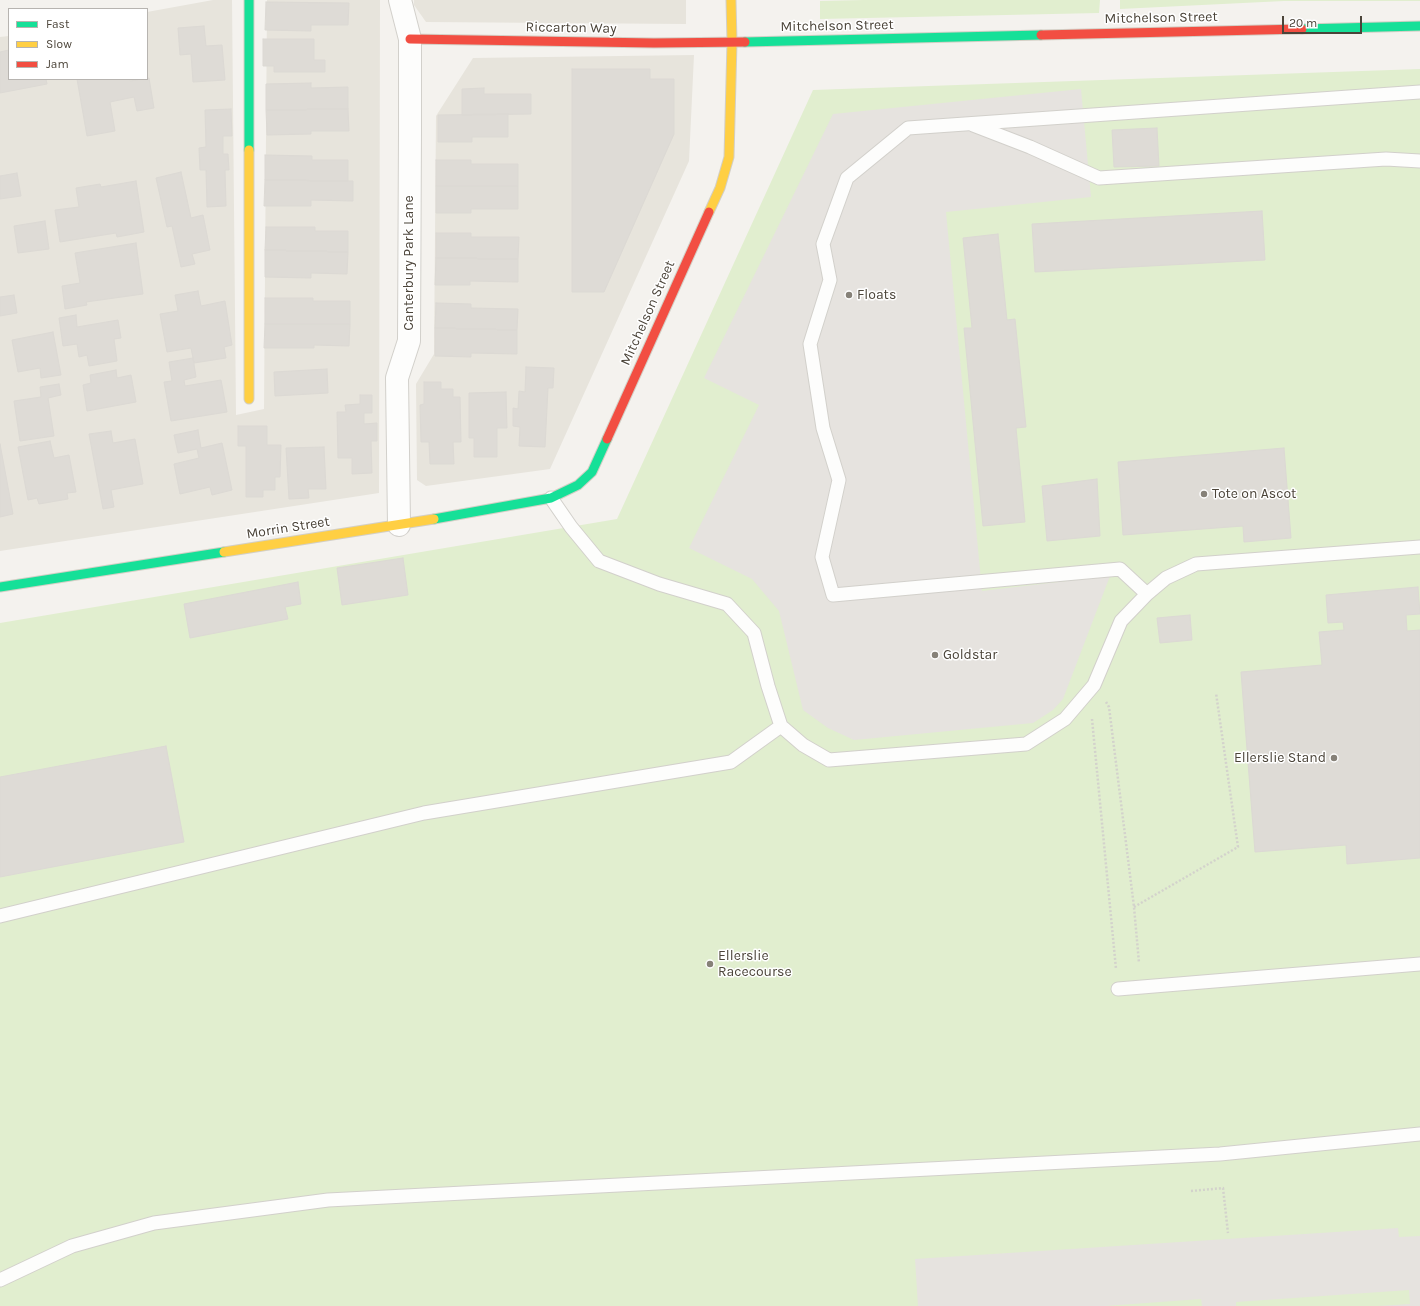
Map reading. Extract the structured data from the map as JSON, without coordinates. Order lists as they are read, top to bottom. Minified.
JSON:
{"streets":{"street":["Mitchelson Street","Riccarton Way","Canterbury Park Lane","Morrin Street"]},"crossings":[["Mitchelson Street","Riccarton Way"],["Mitchelson Street","Morrin Street"],["Riccarton Way","Canterbury Park Lane"],["Canterbury Park Lane","Morrin Street"]],"places":["Floats","Tote on Ascot","Goldstar","Ellerslie Stand","Ellerslie Racecourse"],"legend":["Fast","Slow","Jam"],"scale_bar":"20 m"}
